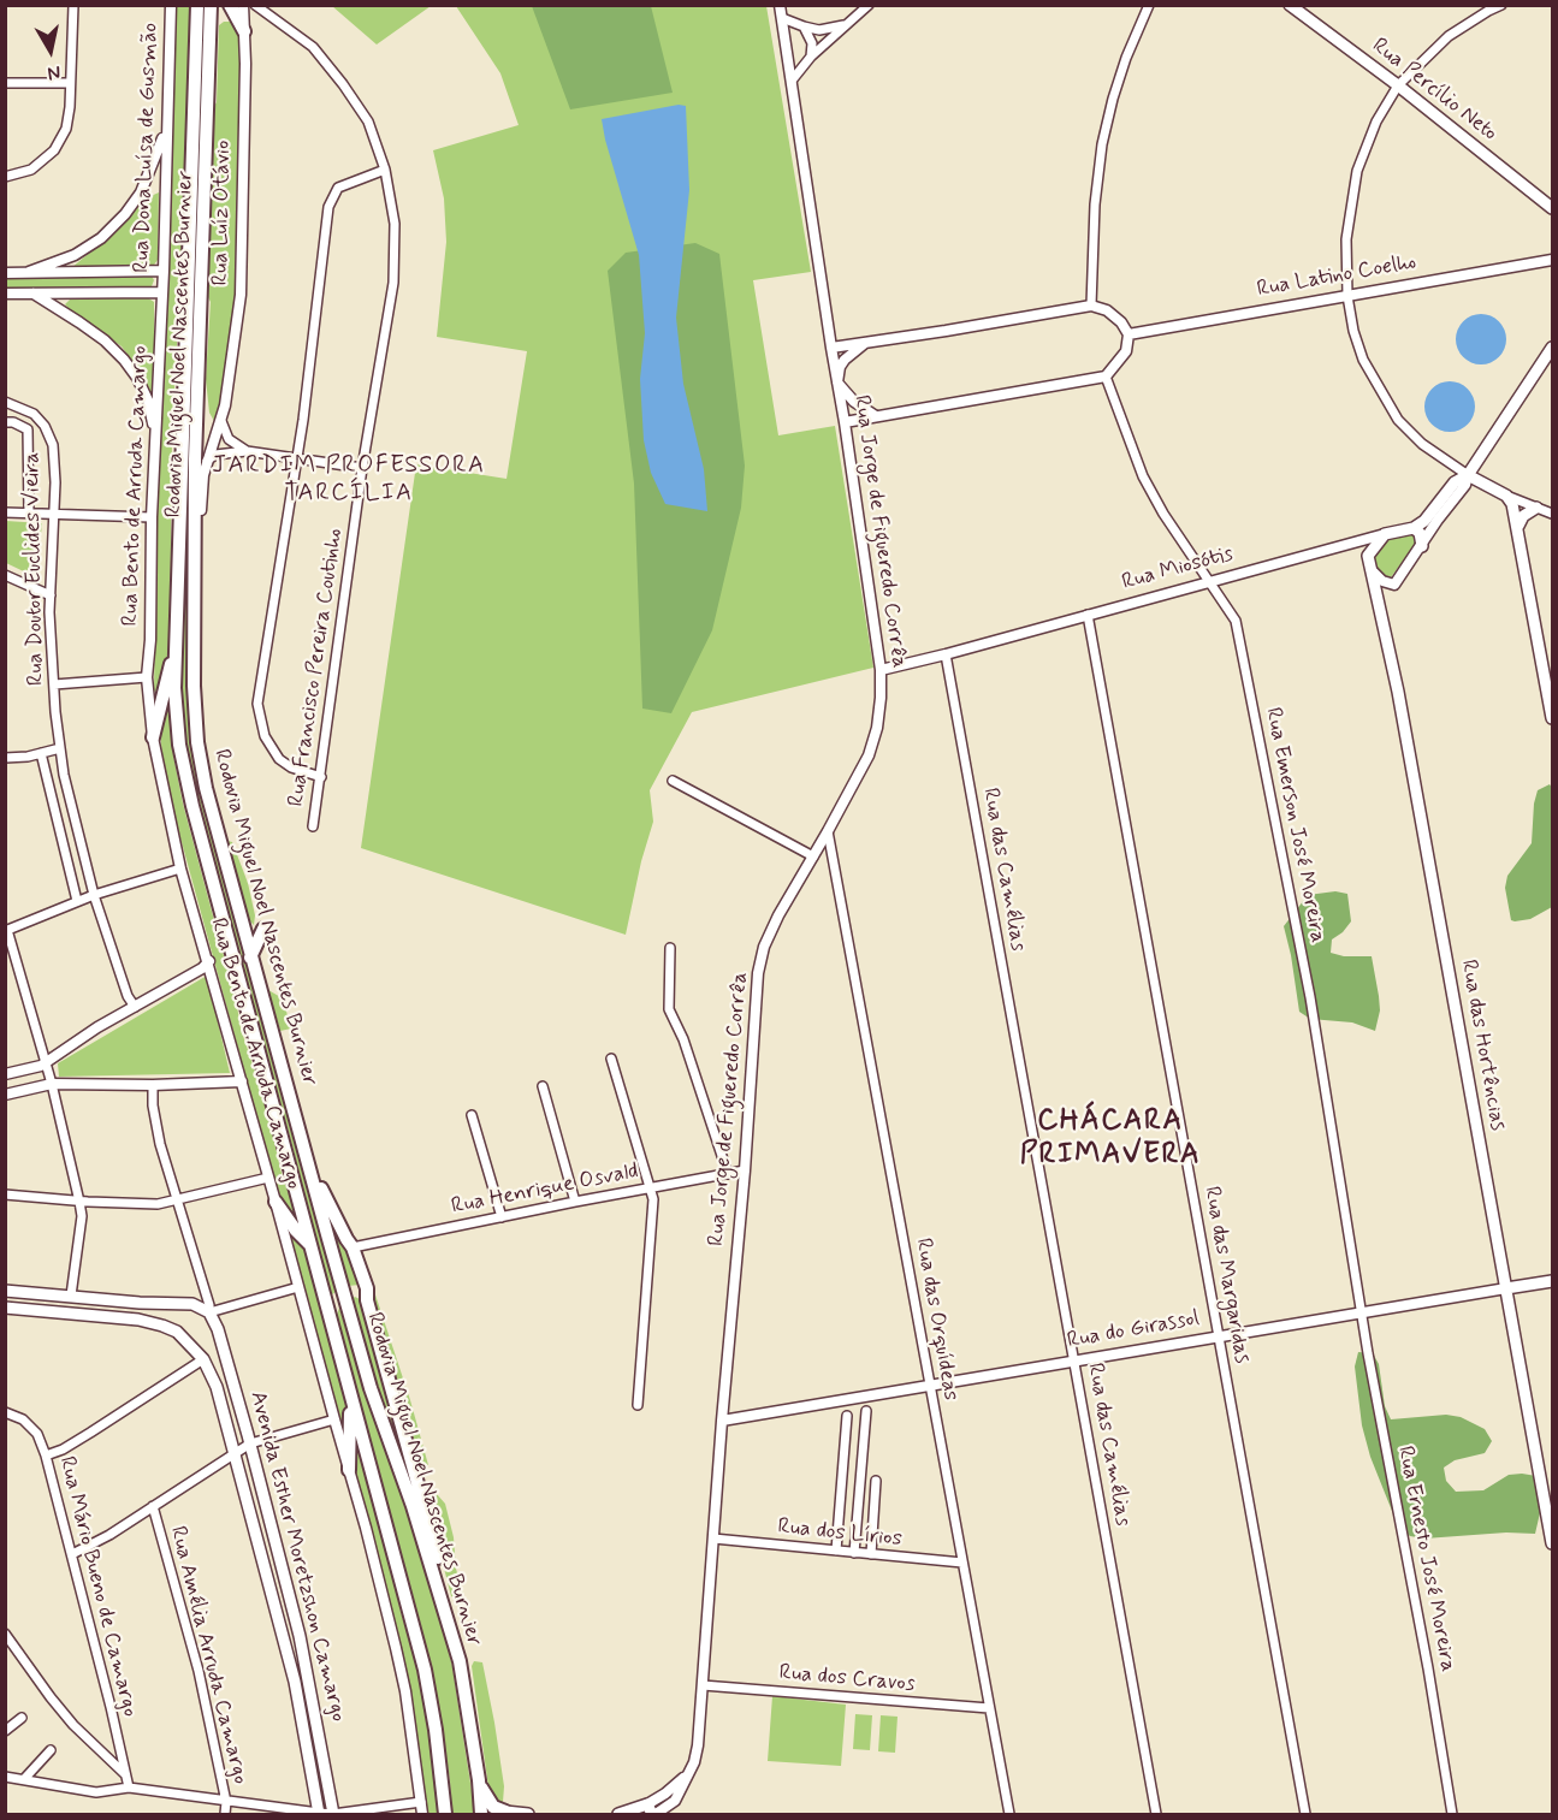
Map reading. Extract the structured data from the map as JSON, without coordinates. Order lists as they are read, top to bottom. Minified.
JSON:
{"streets":{"highway":["Rodovia Miguel Noel Nascentes Burnier"],"main road":["Rua Percílio Neto","Rua Jorge de Figueredo Corrêa","Rua Miosótis","Rua das Hortências","Rua do Girassol","Avenida Esther Moretzshon Camargo"],"street":["Rua Dona Luísa de Gusmão","Rua Luíz Otávio","Rua Latino Coelho","Rua Bento de Arruda Camargo","Rua Doutor Euclides Vieira","Rua Francisco Pereira Coutinho","Rua Emerson José Moreira","Rua das Camélias","Rua Henrique Osvald","Rua das Margaridas","Rua das Orquídeas","Rua dos Lírios","Rua Ernesto José Moreira","Rua Mário Bueno de Camargo","Rua Amélia Arruda Camargo","Rua dos Cravos"]},"crossings":[["Rua Dona Luísa de Gusmão","Rua Bento de Arruda Camargo"],["Rua Luíz Otávio","Rodovia Miguel Noel Nascentes Burnier"],["Rua Jorge de Figueredo Corrêa","Rua Miosótis"],["Rua Jorge de Figueredo Corrêa","Rua Henrique Osvald"],["Rua Jorge de Figueredo Corrêa","Rua das Orquídeas"],["Rua Jorge de Figueredo Corrêa","Rua do Girassol"],["Rua Jorge de Figueredo Corrêa","Rua dos Lírios"],["Rua Jorge de Figueredo Corrêa","Rua dos Cravos"],["Rua Miosótis","Rua Emerson José Moreira"],["Rua Miosótis","Rua das Camélias"],["Rua Miosótis","Rua das Margaridas"],["Rua Emerson José Moreira","Rua do Girassol"],["Rua Emerson José Moreira","Rua Ernesto José Moreira"],["Rua das Camélias","Rua do Girassol"],["Rua das Hortências","Rua do Girassol"],["Rua das Margaridas","Rua do Girassol"],["Rua das Orquídeas","Rua do Girassol"],["Rua das Orquídeas","Rua dos Lírios"],["Rua das Orquídeas","Rua dos Cravos"],["Rua do Girassol","Rua Ernesto José Moreira"]],"districts":["JARDIM PROFESSORA TARCÍLIA","CHÁCARA PRIMAVERA"],"north":"bottom"}
